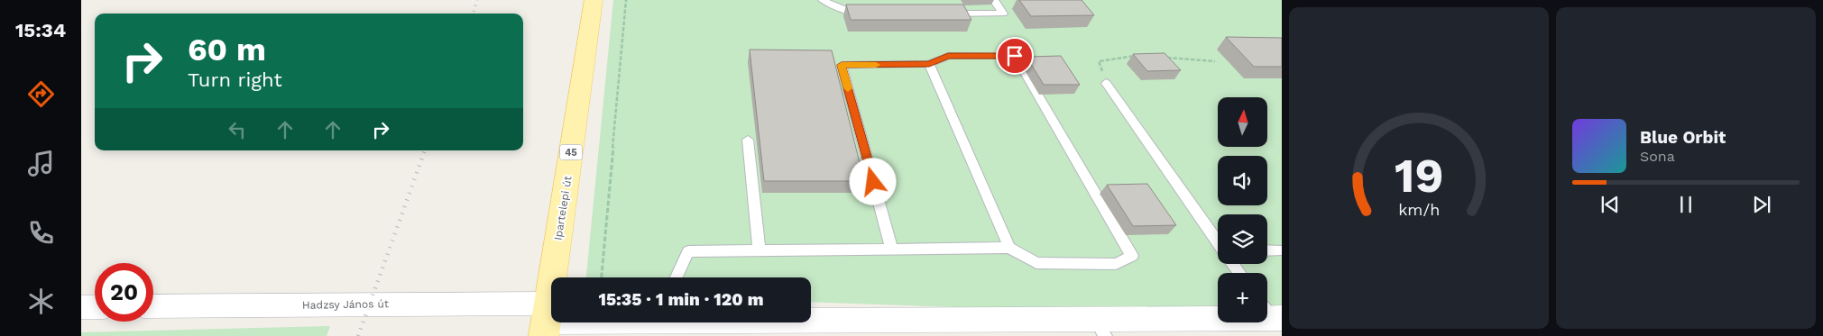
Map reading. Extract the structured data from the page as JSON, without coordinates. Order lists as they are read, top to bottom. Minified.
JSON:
{"streets":{"main road":["45","Ipartelepi út"],"street":["Hadzsy János út"]},"crossings":[["Ipartelepi út","Hadzsy János út"]],"north":"top","page":{"tabs":"15:34","turn":["60 m","Turn right"],"map_buttons":"+","song":["Blue Orbit","Sona"],"limit":"20","trip":"15:35 · 1 min · 120 m","gauge":["19","km/h"]}}
